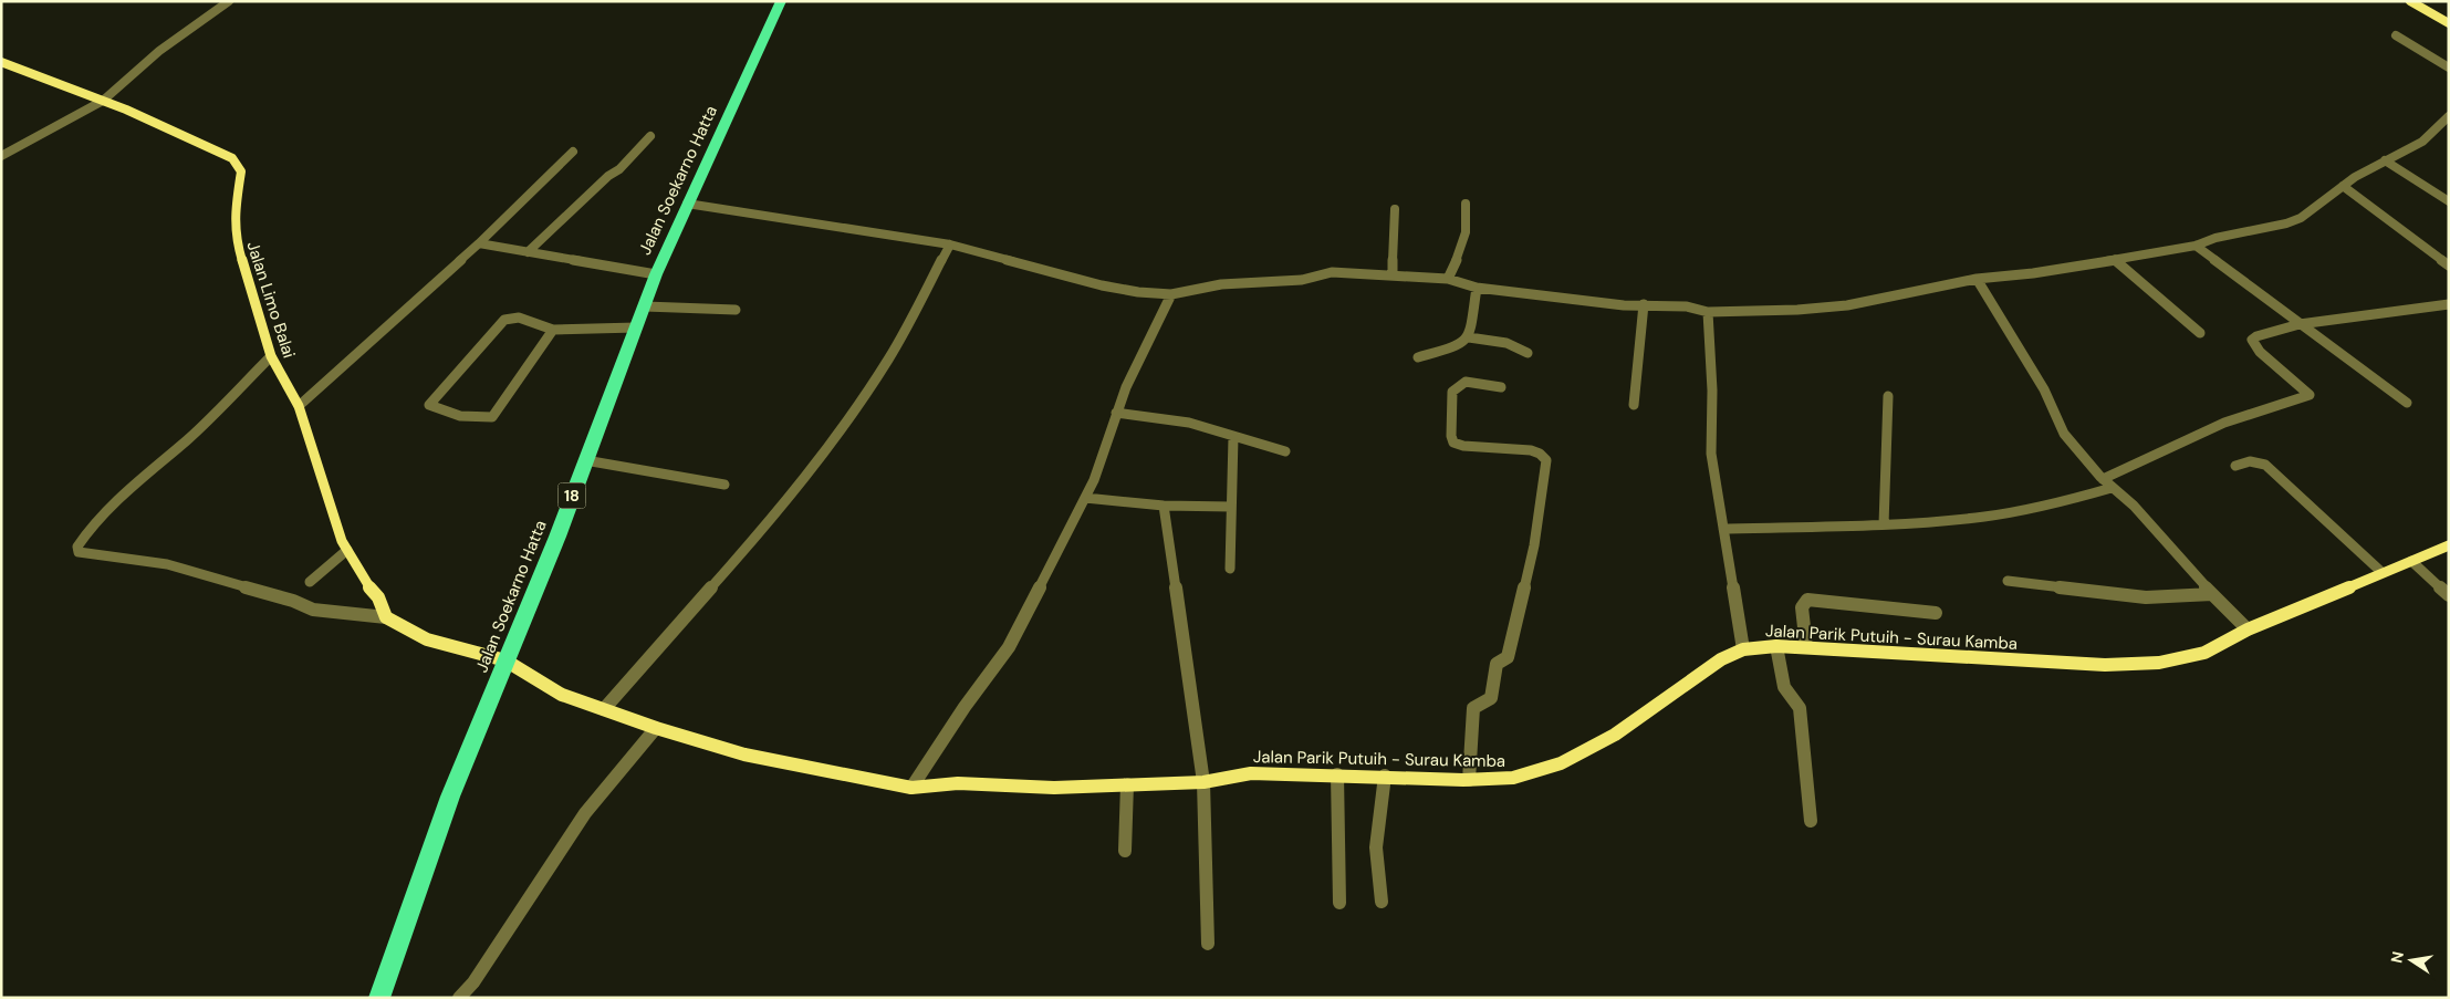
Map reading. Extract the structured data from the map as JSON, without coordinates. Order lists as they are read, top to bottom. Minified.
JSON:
{"streets":{"highway":["Jalan Soekarno Hatta","18"],"street":["Jalan Limo Balai","Jalan Parik Putuih - Surau Kamba"]},"crossings":[["Jalan Soekarno Hatta","Jalan Parik Putuih - Surau Kamba"]],"north":"left"}
